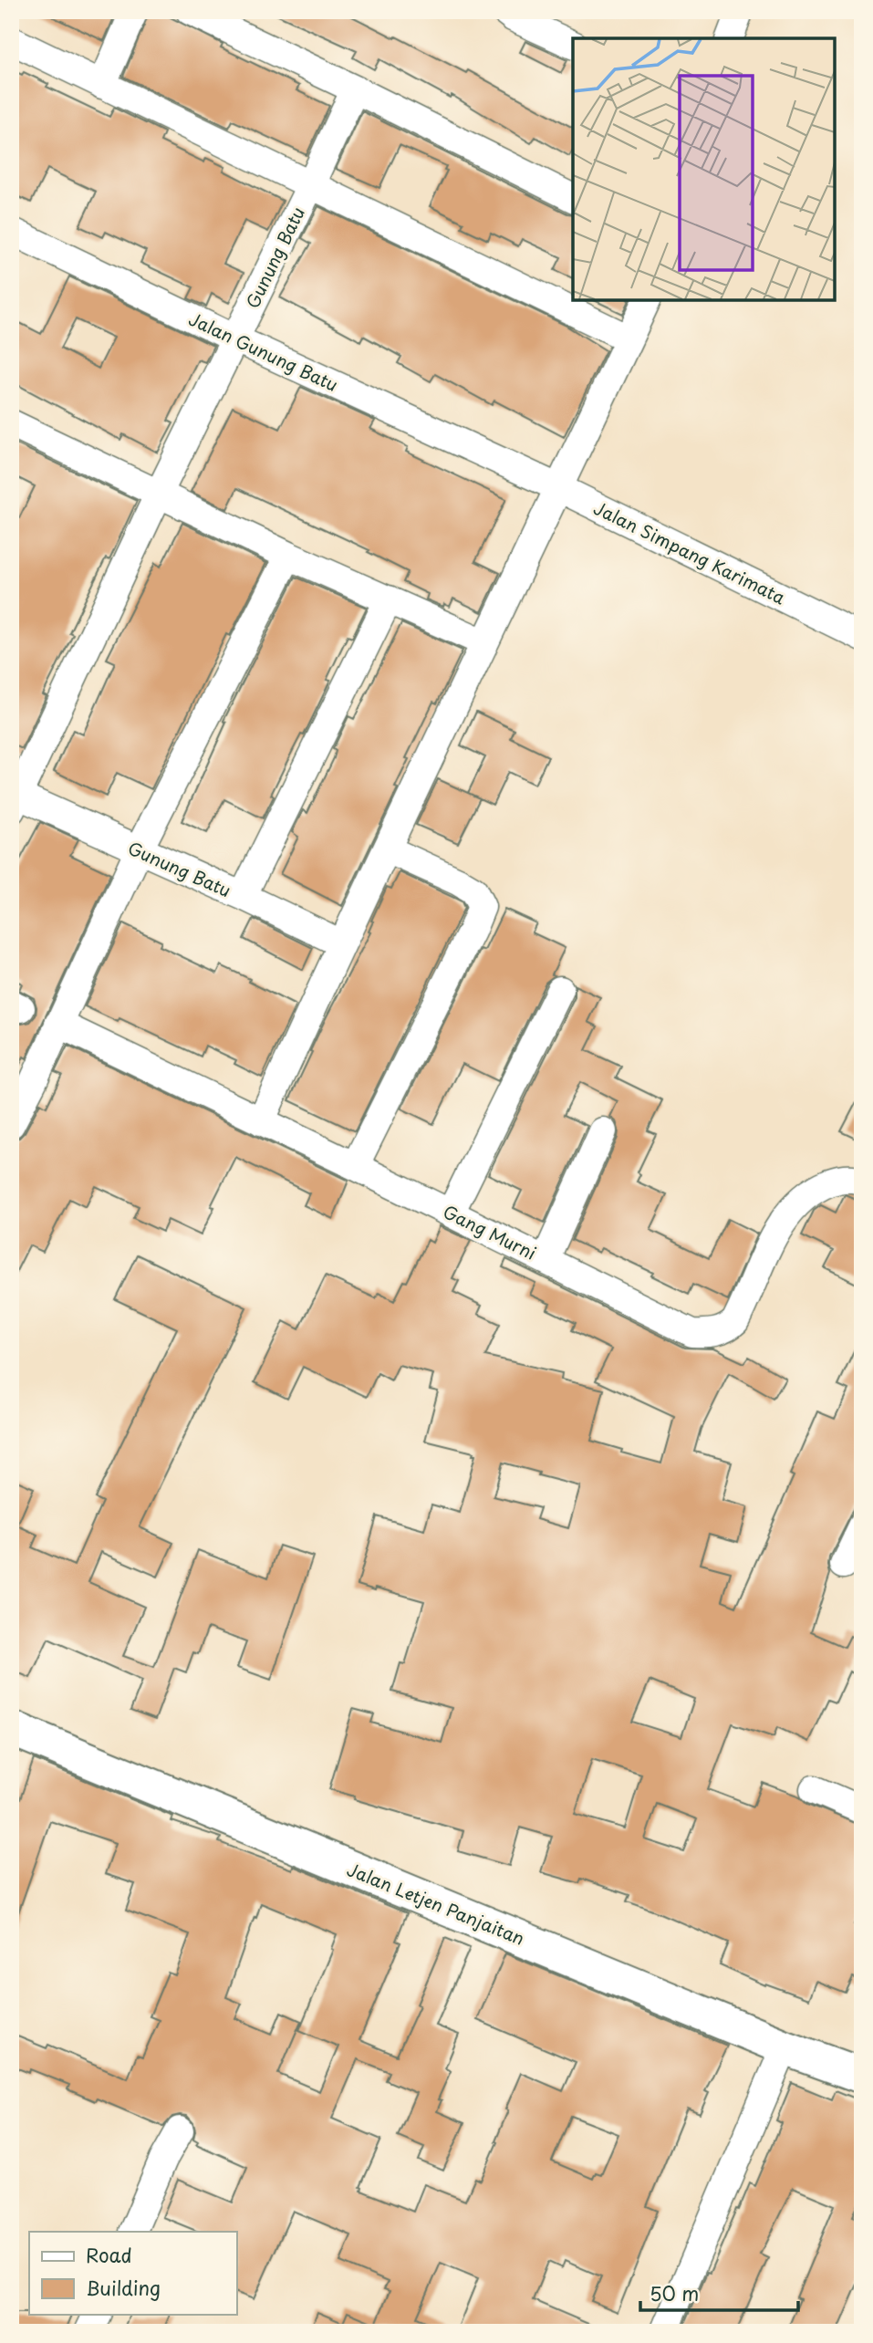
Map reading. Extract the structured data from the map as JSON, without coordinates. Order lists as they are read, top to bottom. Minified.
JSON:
{"streets":{"highway":["Jalan Letjen Panjaitan"],"street":["Gunung Batu","Jalan Gunung Batu","Jalan Simpang Karimata","Gang Murni"]},"crossings":[["Gunung Batu","Jalan Gunung Batu"],["Jalan Gunung Batu","Jalan Simpang Karimata"]],"legend":["Road","Building"],"scale_bar":"50 m"}
